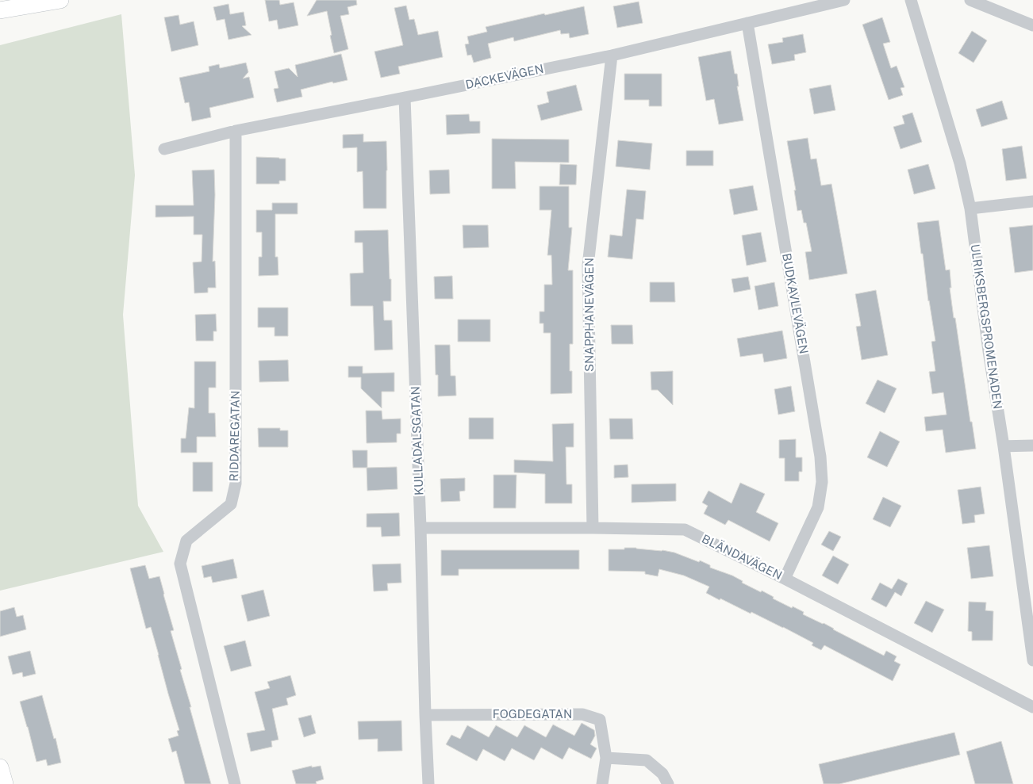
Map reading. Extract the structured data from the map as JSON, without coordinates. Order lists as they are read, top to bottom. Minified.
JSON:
{"streets":{"street":["DACKEVÄGEN","BUDKAVLEVÄGEN","SNAPPHANEVÄGEN","ULRIKSBERGSPROMENADEN","RIDDAREGATAN","KULLADALSGATAN","BLÄNDAVÄGEN","FOGDEGATAN"]},"crossings":[["DACKEVÄGEN","BUDKAVLEVÄGEN"],["DACKEVÄGEN","SNAPPHANEVÄGEN"],["DACKEVÄGEN","RIDDAREGATAN"],["DACKEVÄGEN","KULLADALSGATAN"],["BUDKAVLEVÄGEN","BLÄNDAVÄGEN"],["SNAPPHANEVÄGEN","BLÄNDAVÄGEN"],["KULLADALSGATAN","BLÄNDAVÄGEN"],["KULLADALSGATAN","FOGDEGATAN"]]}
